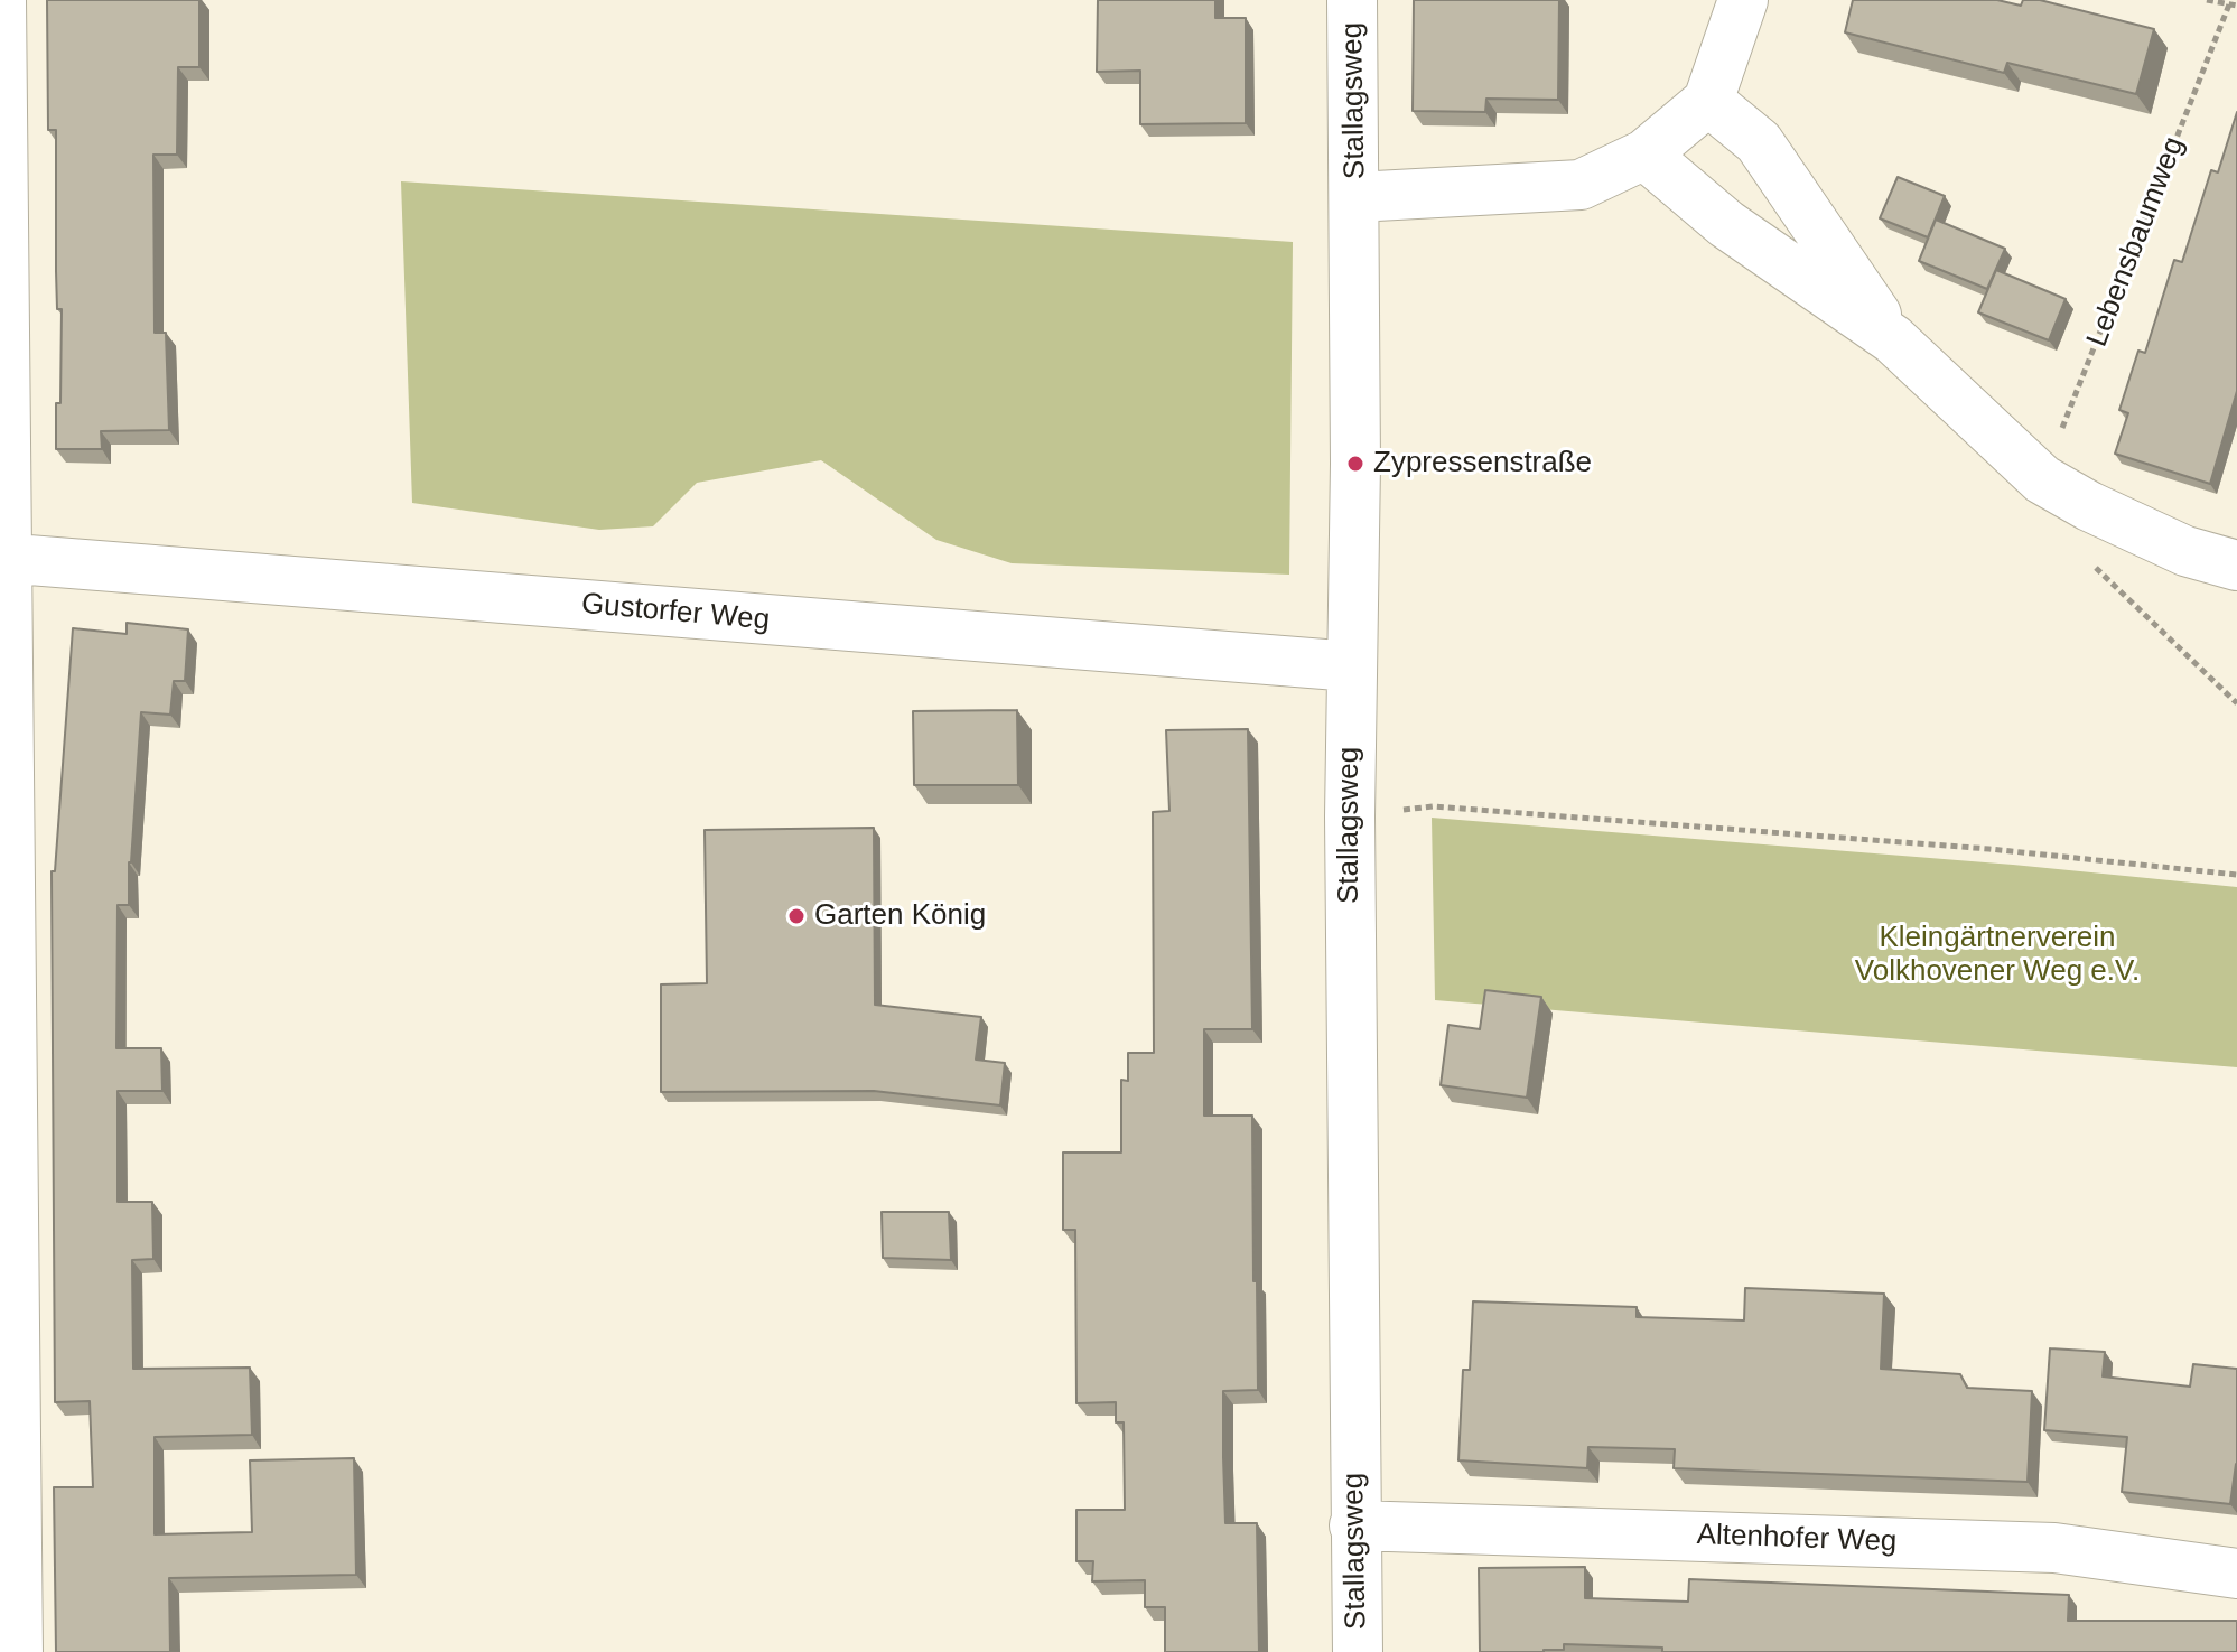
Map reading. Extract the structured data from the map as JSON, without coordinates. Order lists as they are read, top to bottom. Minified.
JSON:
{"streets":{"street":["Stallagsweg","Gustorfer Weg","Altenhofer Weg"],"path":["Lebensbaumweg"]},"crossings":[["Stallagsweg","Gustorfer Weg"],["Stallagsweg","Altenhofer Weg"]],"parks":["Kleingärtnerverein Volkhovener Weg e.V."],"places":["Zypressenstraße","Garten König"]}
